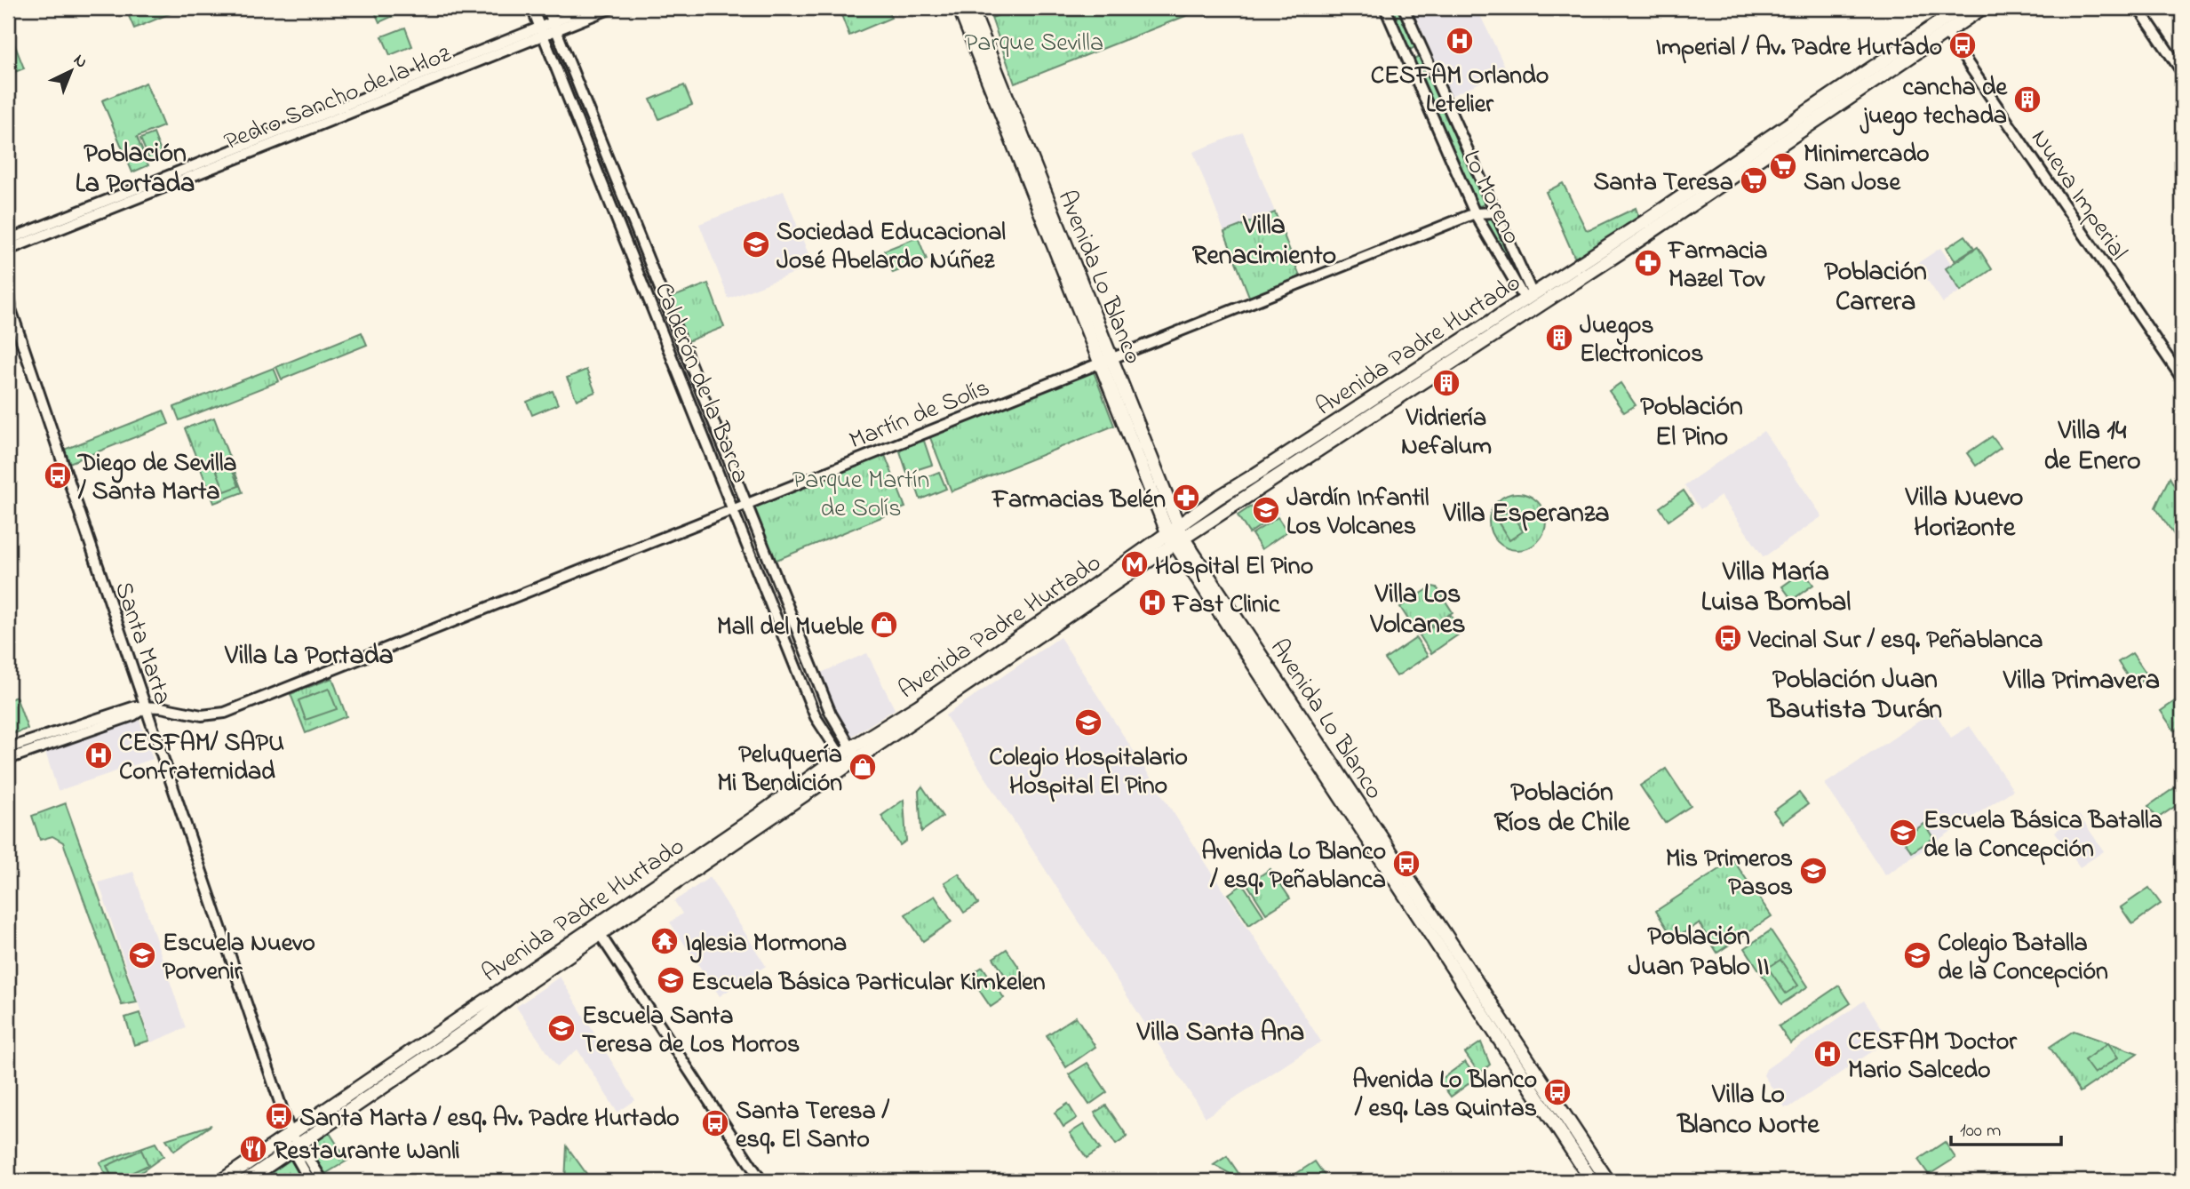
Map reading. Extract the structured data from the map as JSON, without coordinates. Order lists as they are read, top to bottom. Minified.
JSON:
{"streets":{"main road":["Avenida Lo Blanco","Avenida Padre Hurtado"],"street":["Pedro Sancho de la Hoz","Nueva Imperial","Lo Moreno","Calderón de la Barca","Martín de Solís","Santa Marta"]},"crossings":[["Pedro Sancho de la Hoz","Calderón de la Barca"],["Nueva Imperial","Avenida Padre Hurtado"],["Lo Moreno","Avenida Padre Hurtado"],["Lo Moreno","Martín de Solís"],["Avenida Lo Blanco","Avenida Padre Hurtado"],["Avenida Lo Blanco","Martín de Solís"],["Avenida Padre Hurtado","Calderón de la Barca"],["Avenida Padre Hurtado","Santa Marta"],["Calderón de la Barca","Martín de Solís"],["Martín de Solís","Santa Marta"]],"districts":["Población La Portada","Villa Renacimiento","Población Carrera","Población El Pino","Villa 14 de Enero","Villa Nuevo Horizonte","Villa Esperanza","Villa María Luisa Bombal","Villa Los Volcanes","Villa La Portada","Población Juan Bautista Durán","Villa Primavera","Población Ríos de Chile","Población Juan Pablo II","Villa Santa Ana","Villa Lo Blanco Norte"],"parks":["Parque Sevilla","Parque Martín de Solís"],"places":{"hospital":["CESFAM Orlando Letelier","Fast Clinic","CESFAM/ SAPU Confraternidad","CESFAM Doctor Mario Salcedo"],"bus stop":["Imperial / Av. Padre Hurtado","Diego de Sevilla / Santa Marta","Vecinal Sur / esq. Peñablanca","Avenida Lo Blanco / esq. Peñablanca","Avenida Lo Blanco / esq. Las Quintas","Santa Marta / esq. Av. Padre Hurtado","Santa Teresa / esq. El Santo"],"building":["cancha de juego techada","Juegos Electronicos","Vidriería Nefalum"],"supermarket":["Minimercado San Jose","Santa Teresa"],"school or university":["Sociedad Educacional José Abelardo Núñez","Jardín Infantil Los Volcanes","Colegio Hospitalario Hospital El Pino","Escuela Básica Batalla de la Concepción","Mis Primeros Pasos","Escuela Nuevo Porvenir","Colegio Batalla de la Concepción","Escuela Básica Particular Kimkelen","Escuela Santa Teresa de Los Morros"],"pharmacy":["Farmacia Mazel Tov","Farmacias Belén"],"metro station":["Hospital El Pino"],"shop":["Mall del Mueble","Peluquería Mi Bendición"],"temple":["Iglesia Mormona"],"restaurant":["Restaurante Wanli"]},"scale_bar":"100 m","north":"top right"}
